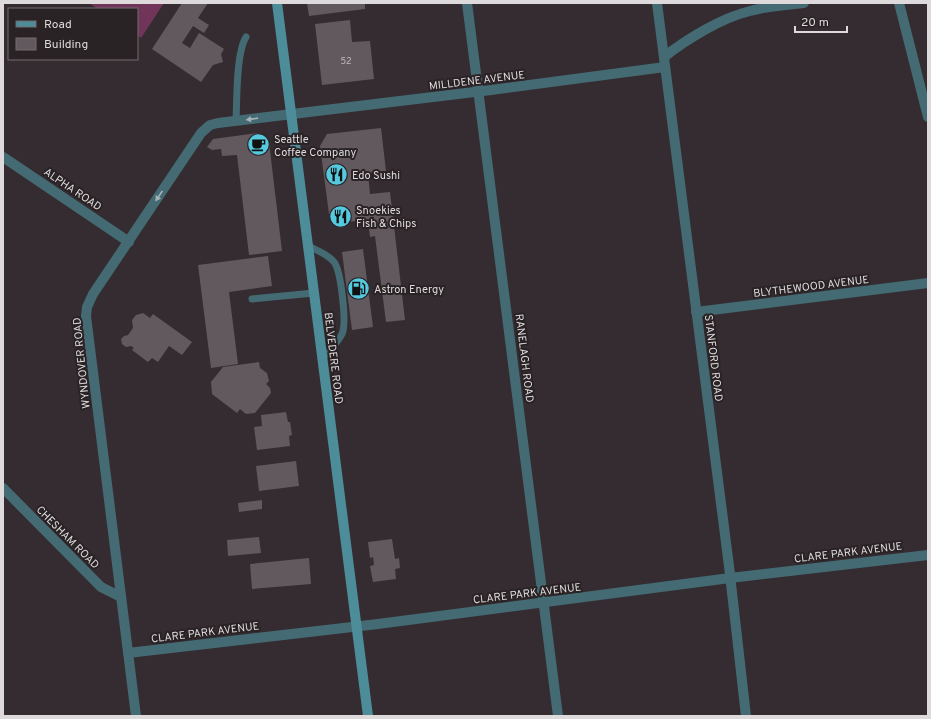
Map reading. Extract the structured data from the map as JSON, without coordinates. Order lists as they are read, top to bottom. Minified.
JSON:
{"streets":{"main road":["BELVEDERE ROAD"],"street":["MILLDENE AVENUE","ALPHA ROAD","BLYTHEWOOD AVENUE","RANELAGH ROAD","STANFORD ROAD","WYNDOVER ROAD","CHESHAM ROAD","CLARE PARK AVENUE"]},"crossings":[["MILLDENE AVENUE","BELVEDERE ROAD"],["MILLDENE AVENUE","RANELAGH ROAD"],["MILLDENE AVENUE","STANFORD ROAD"],["MILLDENE AVENUE","WYNDOVER ROAD"],["ALPHA ROAD","WYNDOVER ROAD"],["BLYTHEWOOD AVENUE","STANFORD ROAD"],["BELVEDERE ROAD","WYNDOVER ROAD"],["BELVEDERE ROAD","CLARE PARK AVENUE"],["RANELAGH ROAD","CLARE PARK AVENUE"],["STANFORD ROAD","CLARE PARK AVENUE"],["WYNDOVER ROAD","CHESHAM ROAD"],["WYNDOVER ROAD","CLARE PARK AVENUE"]],"places":{"cafe":["Seattle Coffee Company"],"restaurant":["Edo Sushi","Snoekies Fish & Chips"],"fuel station":["Astron Energy"]},"house_numbers":["52"],"legend":["Road","Building"],"scale_bar":"20 m"}
